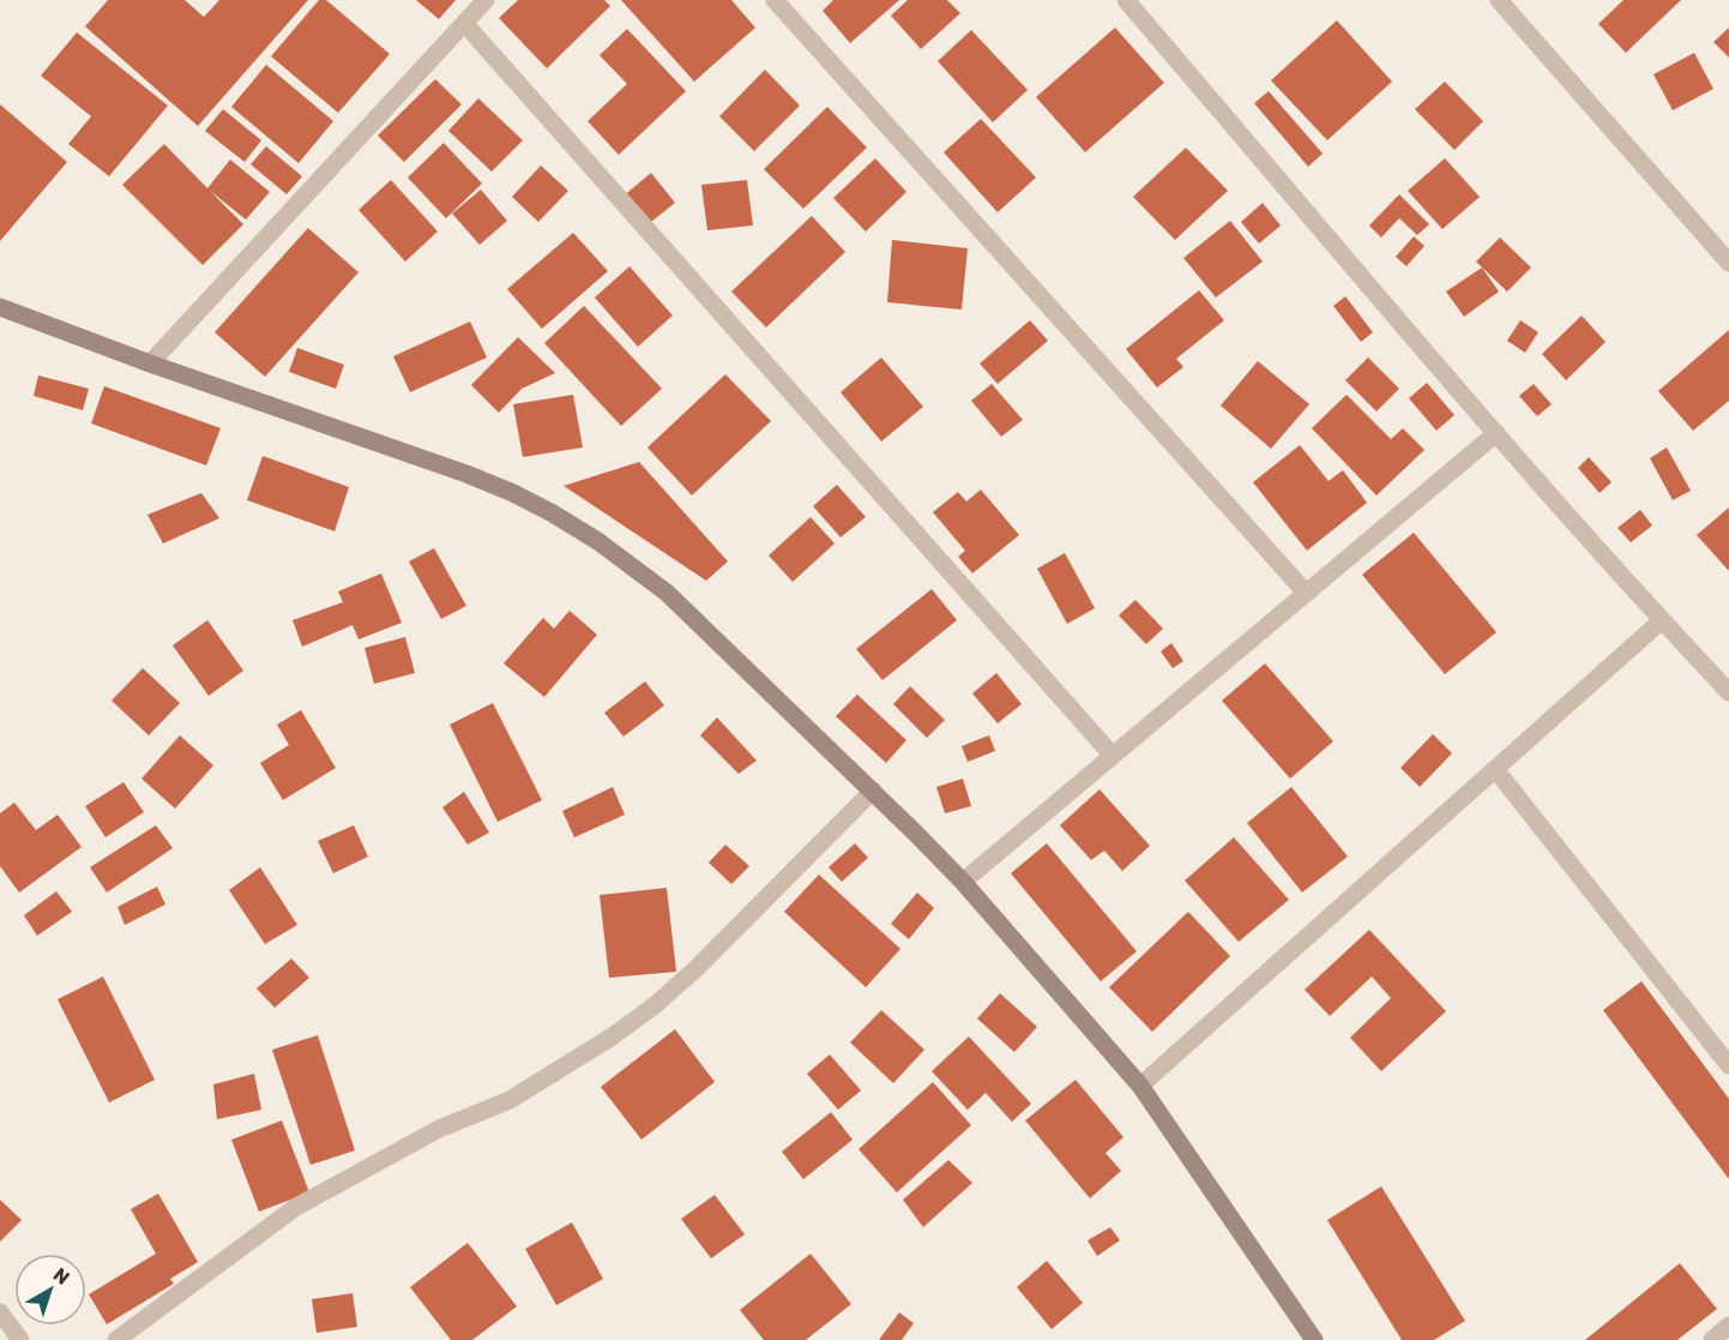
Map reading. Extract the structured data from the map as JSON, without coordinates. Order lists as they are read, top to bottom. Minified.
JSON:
{"north":"top right"}
